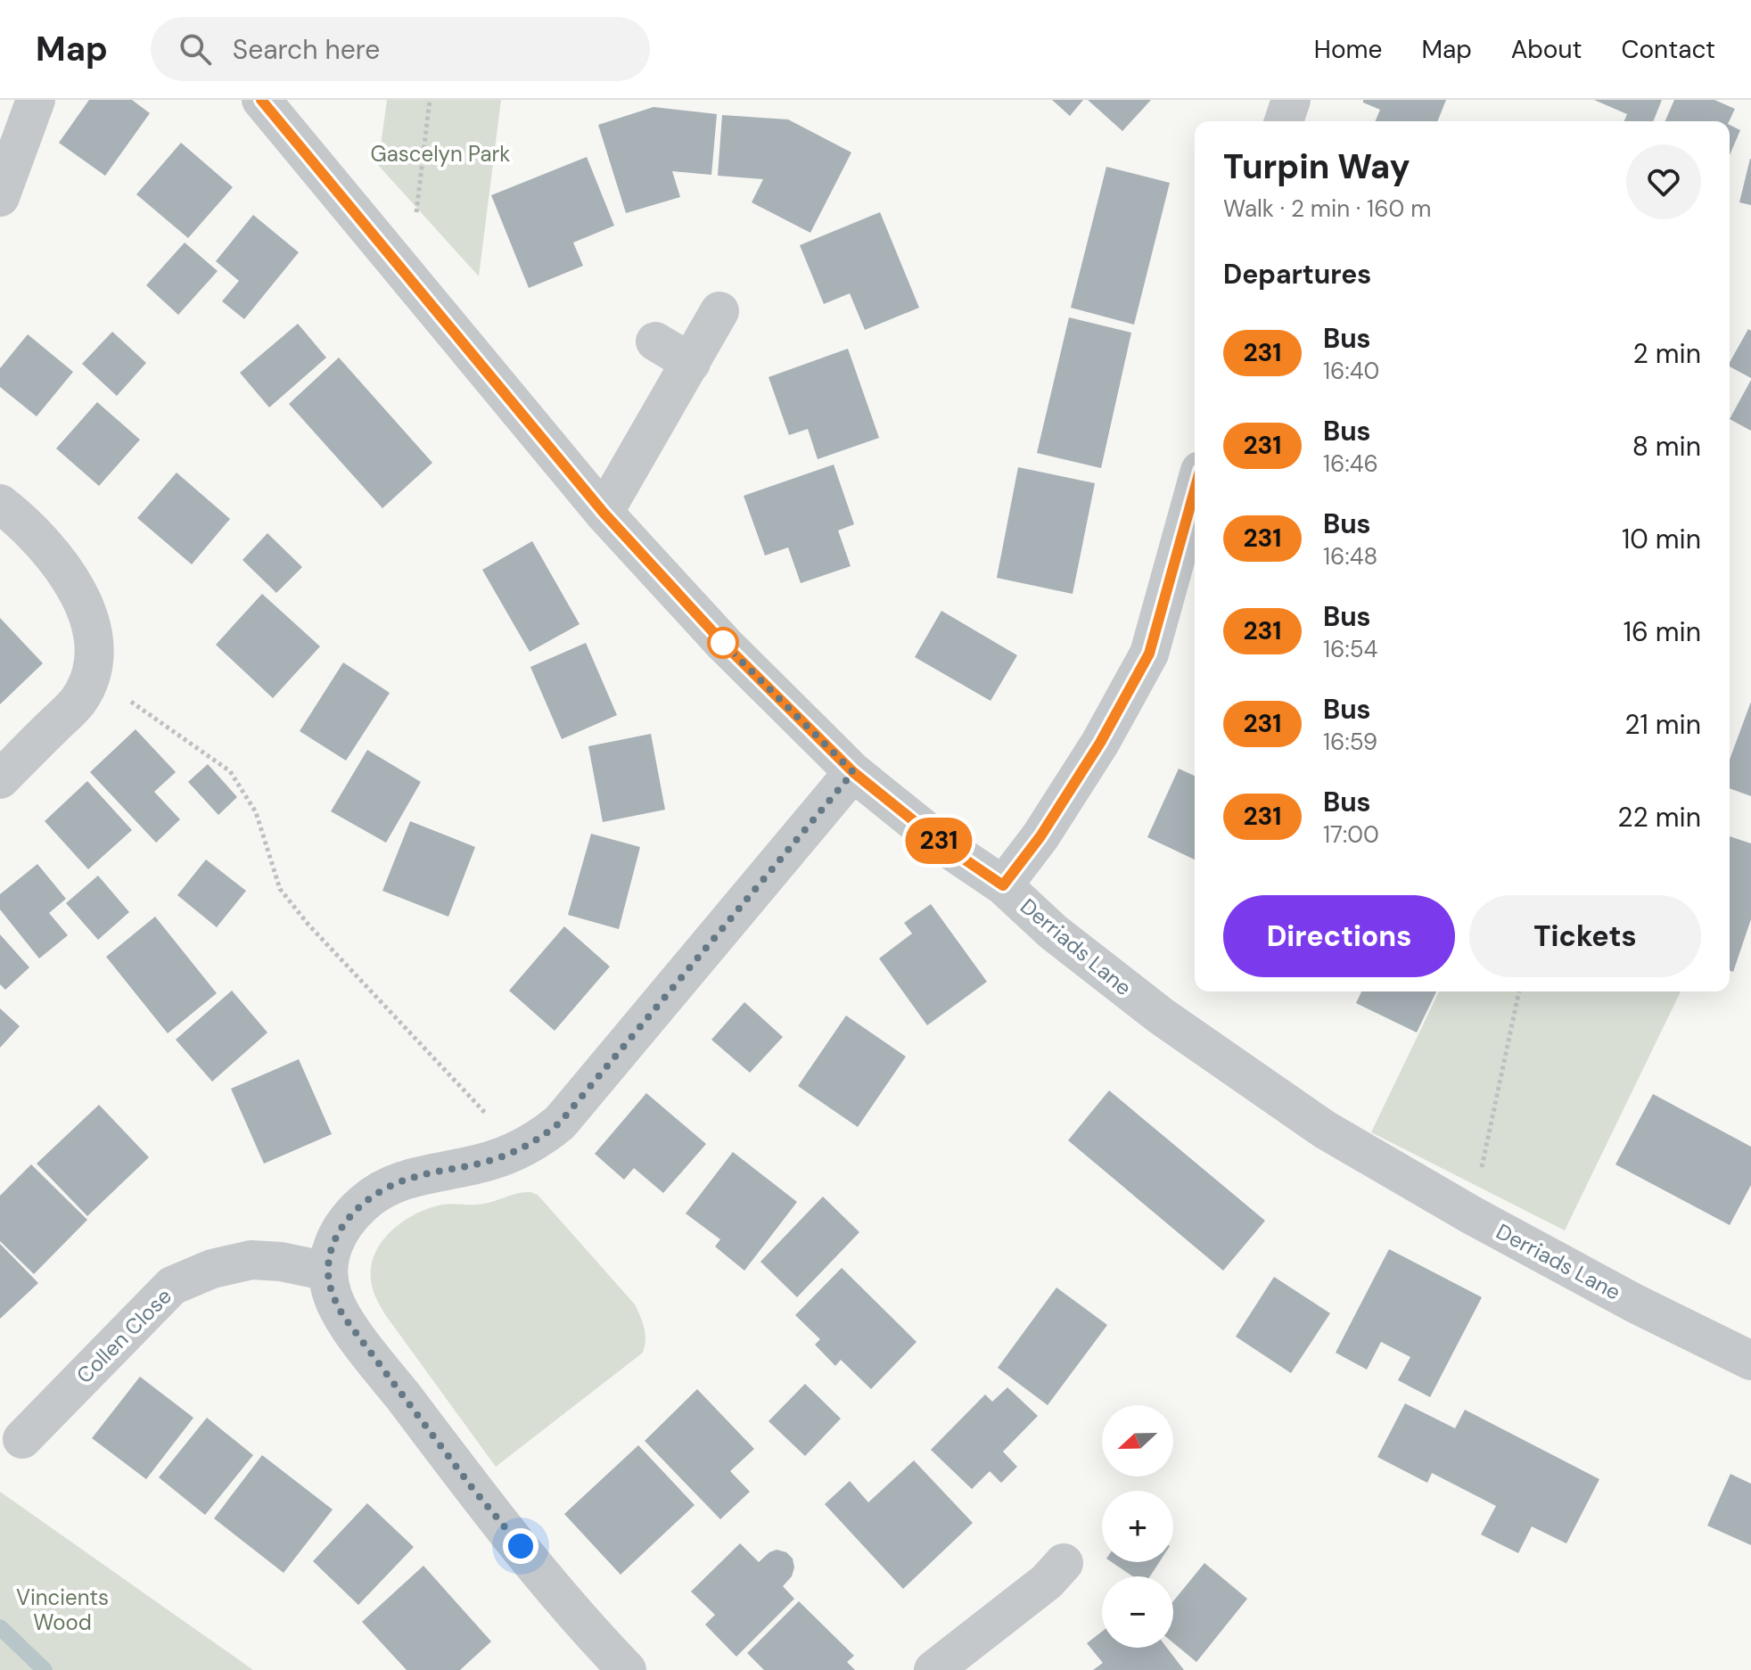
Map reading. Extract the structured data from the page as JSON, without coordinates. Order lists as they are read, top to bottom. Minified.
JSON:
{"streets":{"street":["Derriads Lane","Collen Close"]},"parks":["Gascelyn Park","Vincients Wood"],"lines":["bus line 231"],"north":"left","page":{"header":"Map","search":"Search here","nav":["Home","Map","About","Contact"],"on_map":"231","heading":[["Turpin Way","Walk · 2 min · 160 m"],"Departures"],"list":[{"mark":"231","name":"Bus","note":"16:40","value":"2 min"},{"mark":"231","name":"Bus","note":"16:46","value":"8 min"},{"mark":"231","name":"Bus","note":"16:48","value":"10 min"},{"mark":"231","name":"Bus","note":"16:54","value":"16 min"},{"mark":"231","name":"Bus","note":"16:59","value":"21 min"},{"mark":"231","name":"Bus","note":"17:00","value":"22 min"}],"buttons":["Directions","Tickets"],"map_buttons":["+","−"]}}
